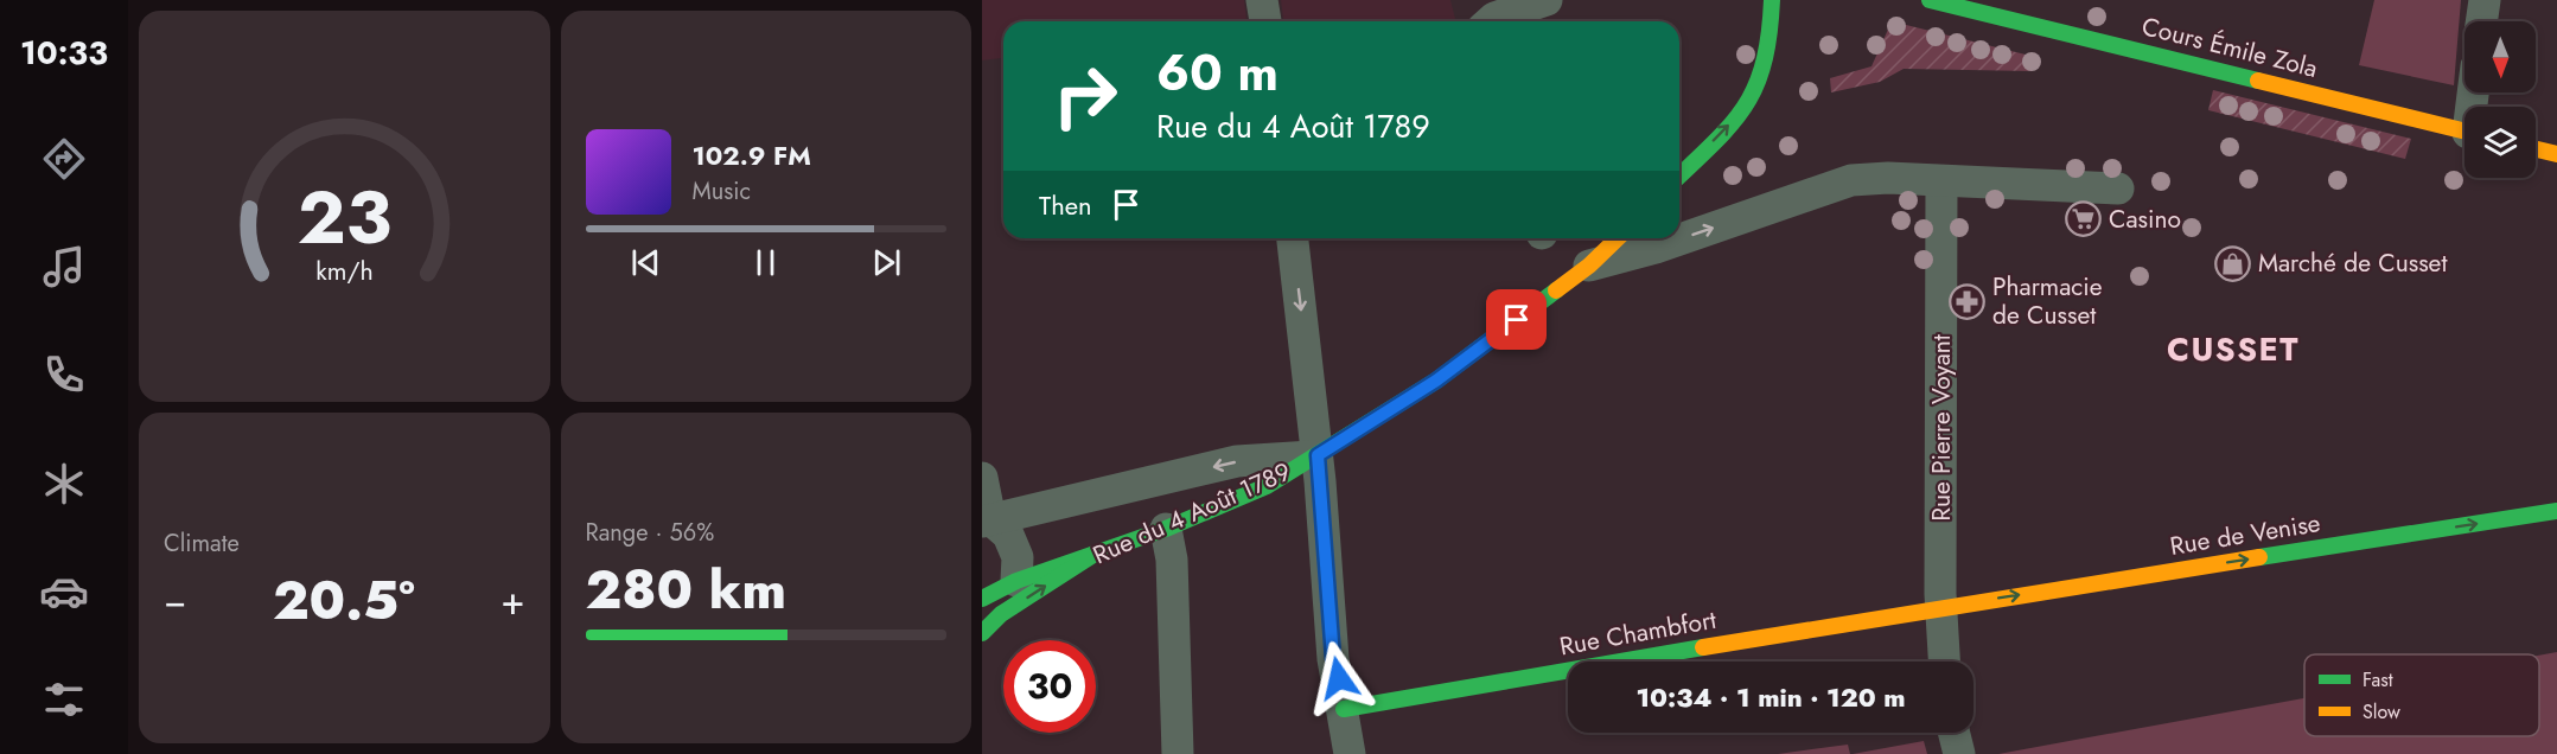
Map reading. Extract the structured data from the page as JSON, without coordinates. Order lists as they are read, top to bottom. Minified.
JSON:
{"streets":{"main road":["Cours Émile Zola","Rue du 4 Août 1789","Rue de Venise","Rue Chambfort"],"street":["Rue Pierre Voyant"]},"crossings":[["Rue Pierre Voyant","Rue du 4 Août 1789"],["Rue Pierre Voyant","Rue de Venise"],["Rue Pierre Voyant","Rue Chambfort"],["Rue de Venise","Rue Chambfort"]],"one_way":["Rue du 4 Août 1789","Rue de Venise"],"districts":["CUSSET"],"places":{"supermarket":["Casino"],"shop":["Marché de Cusset"],"pharmacy":["Pharmacie de Cusset"]},"legend":["Fast","Slow"],"north":"bottom","page":{"tabs":"10:33","turn":["60 m","Rue du 4 Août 1789"],"song":["102.9 FM","Music"],"then":"Then","tile":["Climate",["Range · 56%","280 km"]],"heat":["−","20.5°","+"],"limit":"30","trip":"10:34 · 1 min · 120 m","gauge":["23","km/h"]}}
